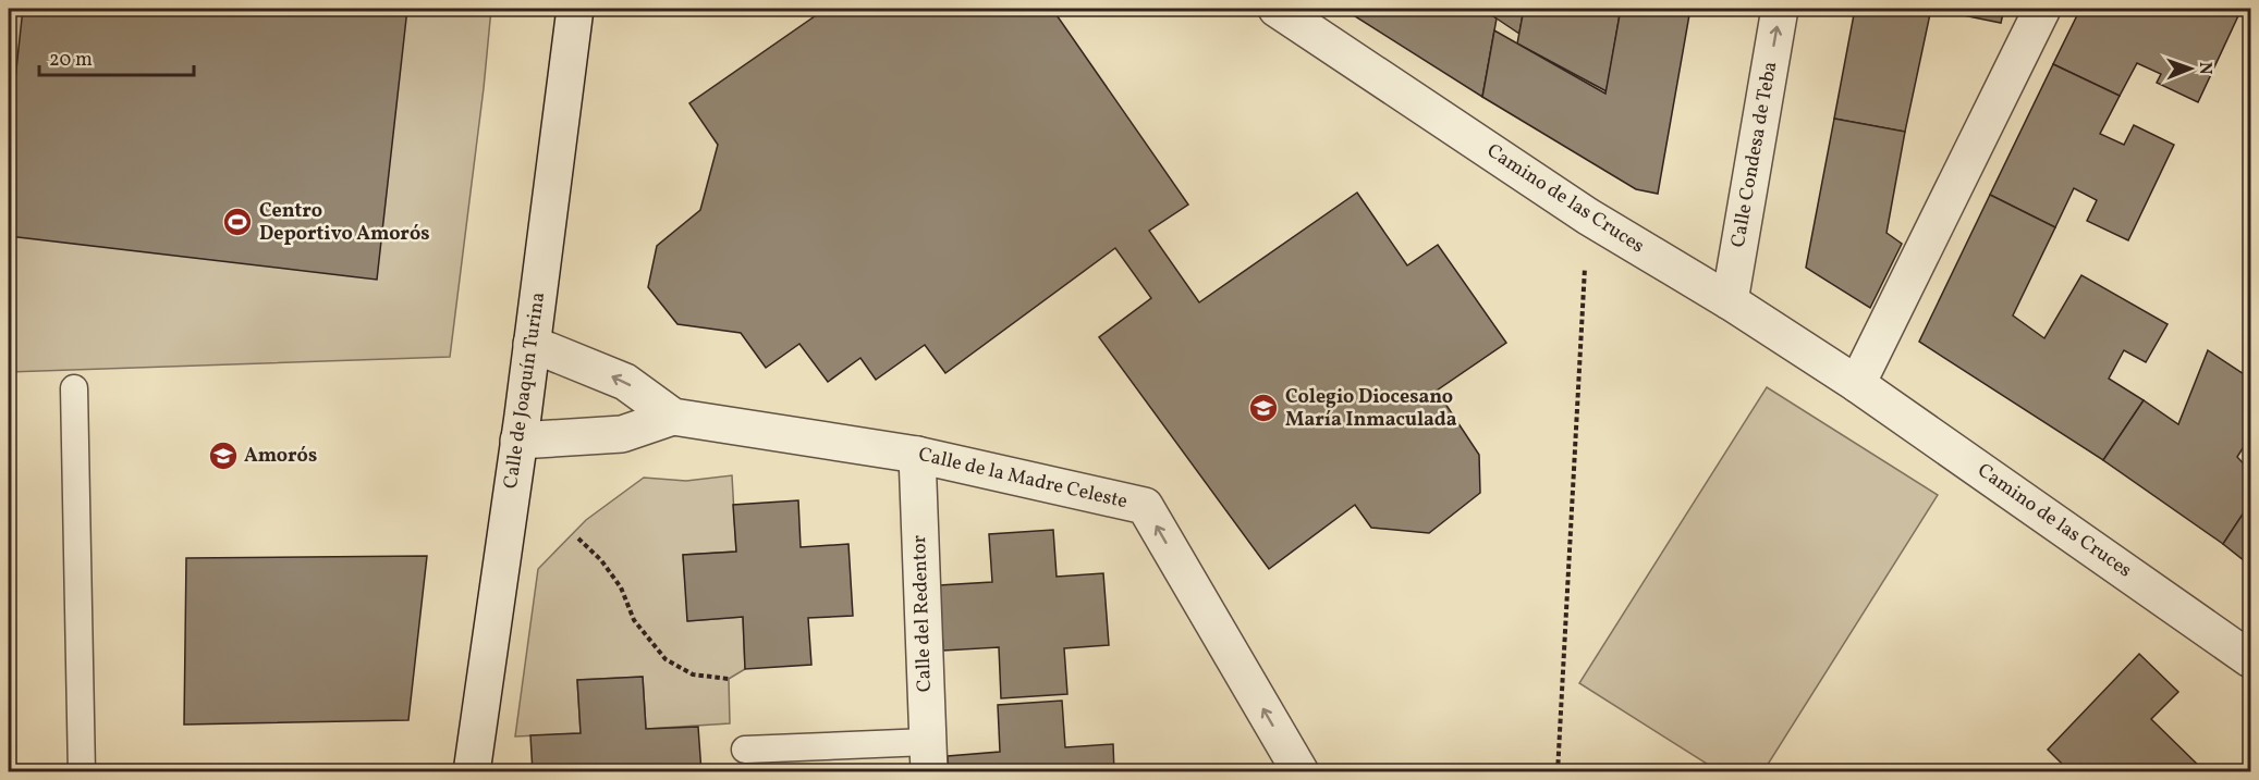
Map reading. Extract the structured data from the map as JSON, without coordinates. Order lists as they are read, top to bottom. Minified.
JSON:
{"streets":{"street":["Calle Condesa de Teba","Camino de las Cruces","Calle de Joaquín Turina","Calle de la Madre Celeste","Calle del Redentor"]},"crossings":[["Calle Condesa de Teba","Camino de las Cruces"],["Calle de Joaquín Turina","Calle de la Madre Celeste"],["Calle de la Madre Celeste","Calle del Redentor"]],"one_way":["Calle de la Madre Celeste"],"places":{"sports":["Centro Deportivo Amorós"],"school or university":["Colegio Diocesano María Inmaculada","Amorós"]},"scale_bar":"20 m","north":"right"}
